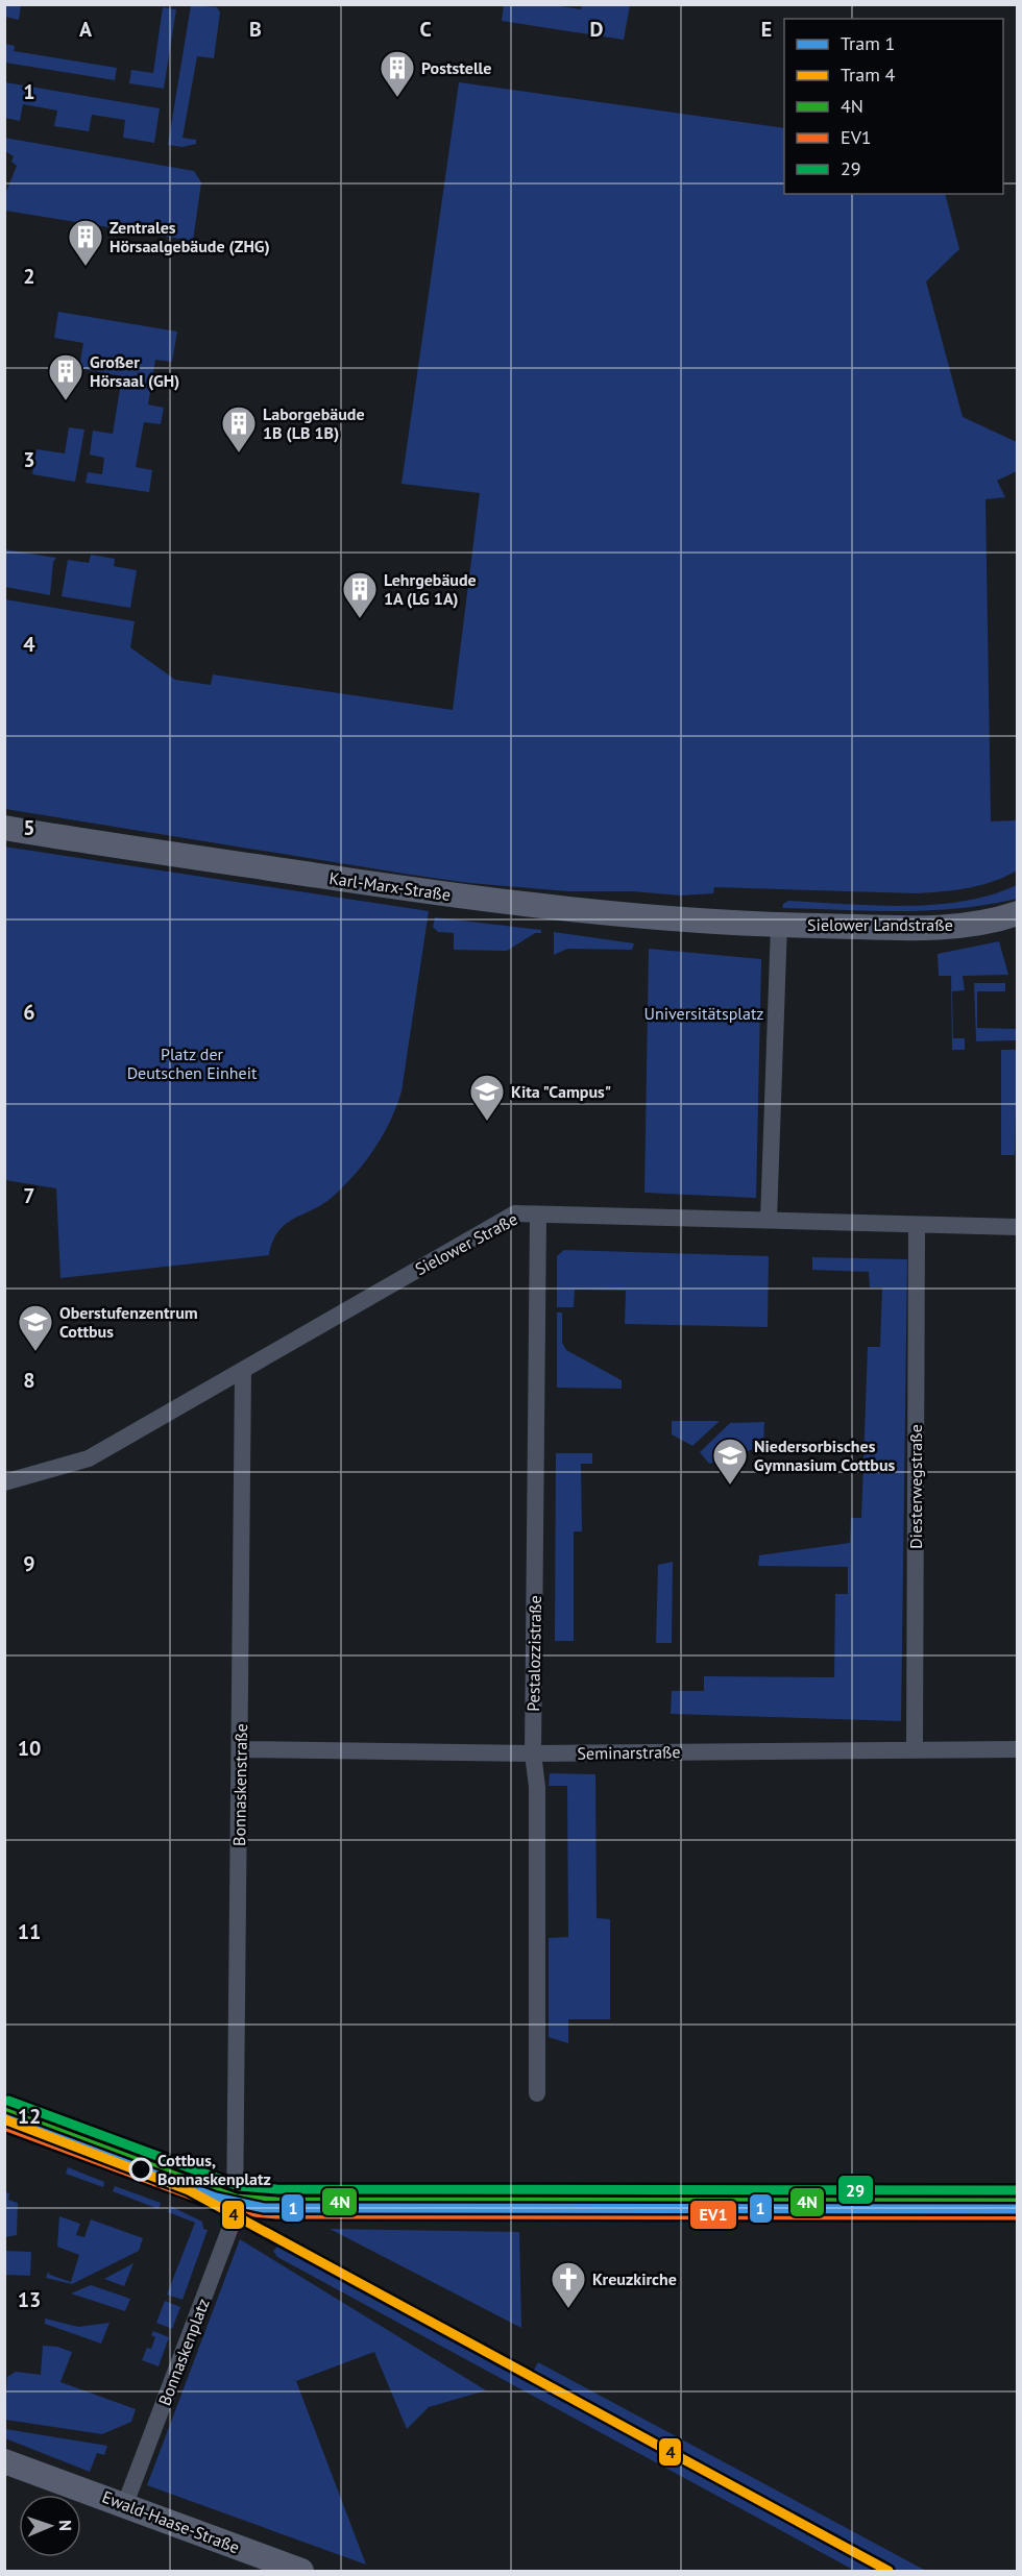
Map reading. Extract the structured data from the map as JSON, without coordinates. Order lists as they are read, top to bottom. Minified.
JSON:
{"streets":{"street":["Karl-Marx-Straße","Sielower Landstraße","Sielower Straße","Diesterwegstraße","Pestalozzistraße","Seminarstraße","Bonnaskenstraße","Bonnaskenplatz","Ewald-Haase-Straße"]},"crossings":[["Karl-Marx-Straße","Sielower Landstraße"],["Sielower Straße","Diesterwegstraße"],["Sielower Straße","Pestalozzistraße"],["Sielower Straße","Bonnaskenstraße"],["Diesterwegstraße","Seminarstraße"],["Pestalozzistraße","Seminarstraße"],["Seminarstraße","Bonnaskenstraße"],["Bonnaskenstraße","Bonnaskenplatz"],["Bonnaskenplatz","Ewald-Haase-Straße"]],"parks":["Universitätsplatz","Platz der Deutschen Einheit"],"places":{"building":["Poststelle","Zentrales Hörsaalgebäude (ZHG)","Großer Hörsaal (GH)","Laborgebäude 1B (LB 1B)","Lehrgebäude 1A (LG 1A)"],"school or university":["Kita \"Campus\"","Oberstufenzentrum Cottbus","Niedersorbisches Gymnasium Cottbus"],"other":["Cottbus, Bonnaskenplatz"],"church":["Kreuzkirche"]},"lines":["transit line 29","transit line 4N","tram line 1","tram line 4","transit line EV1"],"legend":["Tram 1","Tram 4","4N","EV1","29"],"north":"right","grid":{"columns":["A","B","C","D","E"],"rows":["1","2","3","4","5","6","7","8","9","10","11","12","13"]}}
